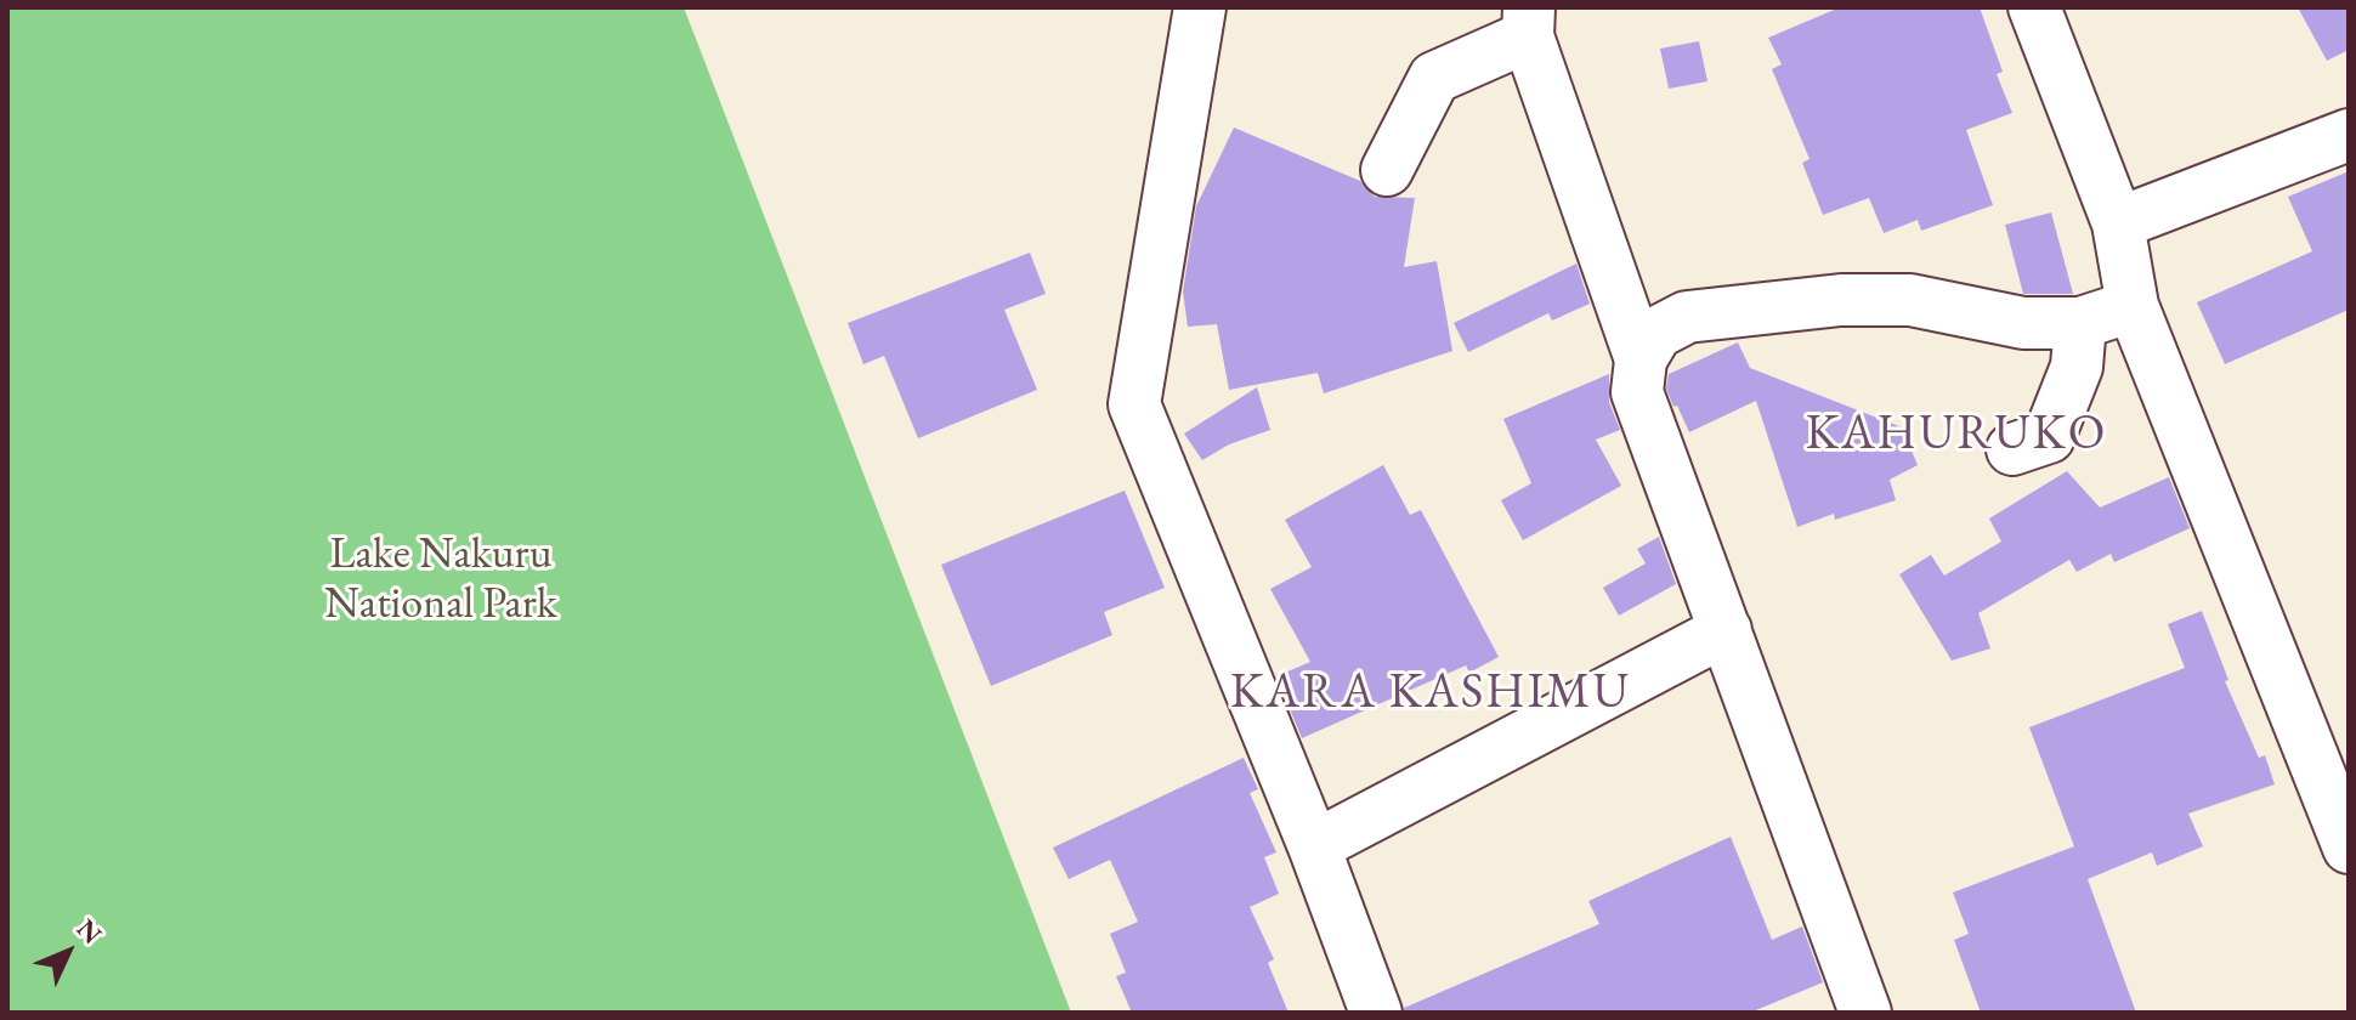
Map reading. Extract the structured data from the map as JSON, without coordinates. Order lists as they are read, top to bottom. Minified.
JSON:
{"districts":["KAHURUKO","KARA KASHIMU"],"parks":["Lake Nakuru National Park"],"north":"top right"}
